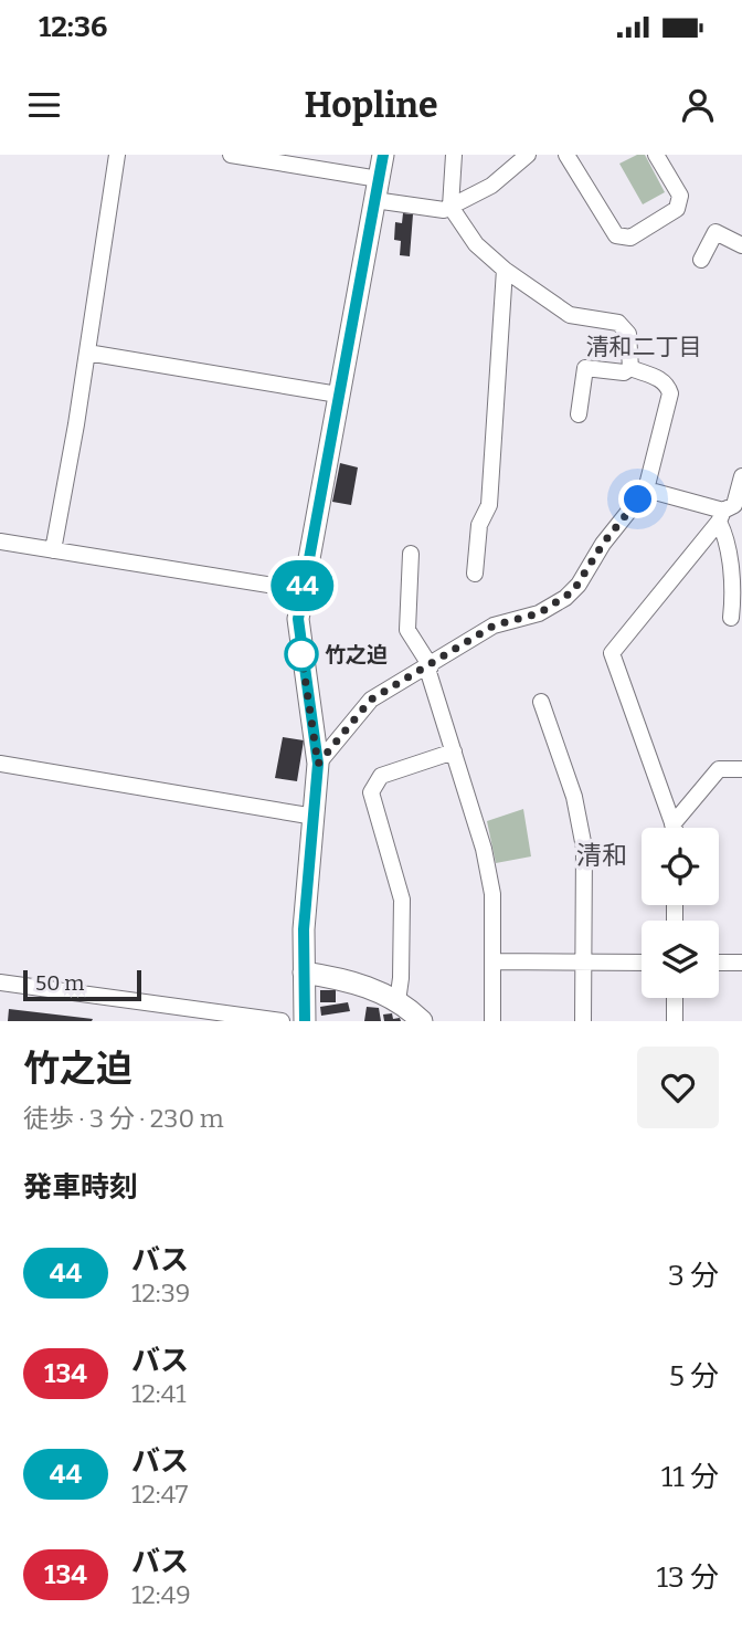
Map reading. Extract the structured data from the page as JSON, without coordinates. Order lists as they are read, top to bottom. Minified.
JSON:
{"districts":["清和二丁目","清和"],"places":["竹之迫"],"lines":["bus line 44"],"scale_bar":"50 m","page":{"status":"12:36","header":"Hopline","on_map":"44","scale":"50 m","heading":[["竹之迫","徒歩 · 3 分 · 230 m"],"発車時刻"],"list":[{"mark":"44","name":"バス","note":"12:39","value":"3 分"},{"mark":"134","name":"バス","note":"12:41","value":"5 分"},{"mark":"44","name":"バス","note":"12:47","value":"11 分"},{"mark":"134","name":"バス","note":"12:49","value":"13 分"}]}}
